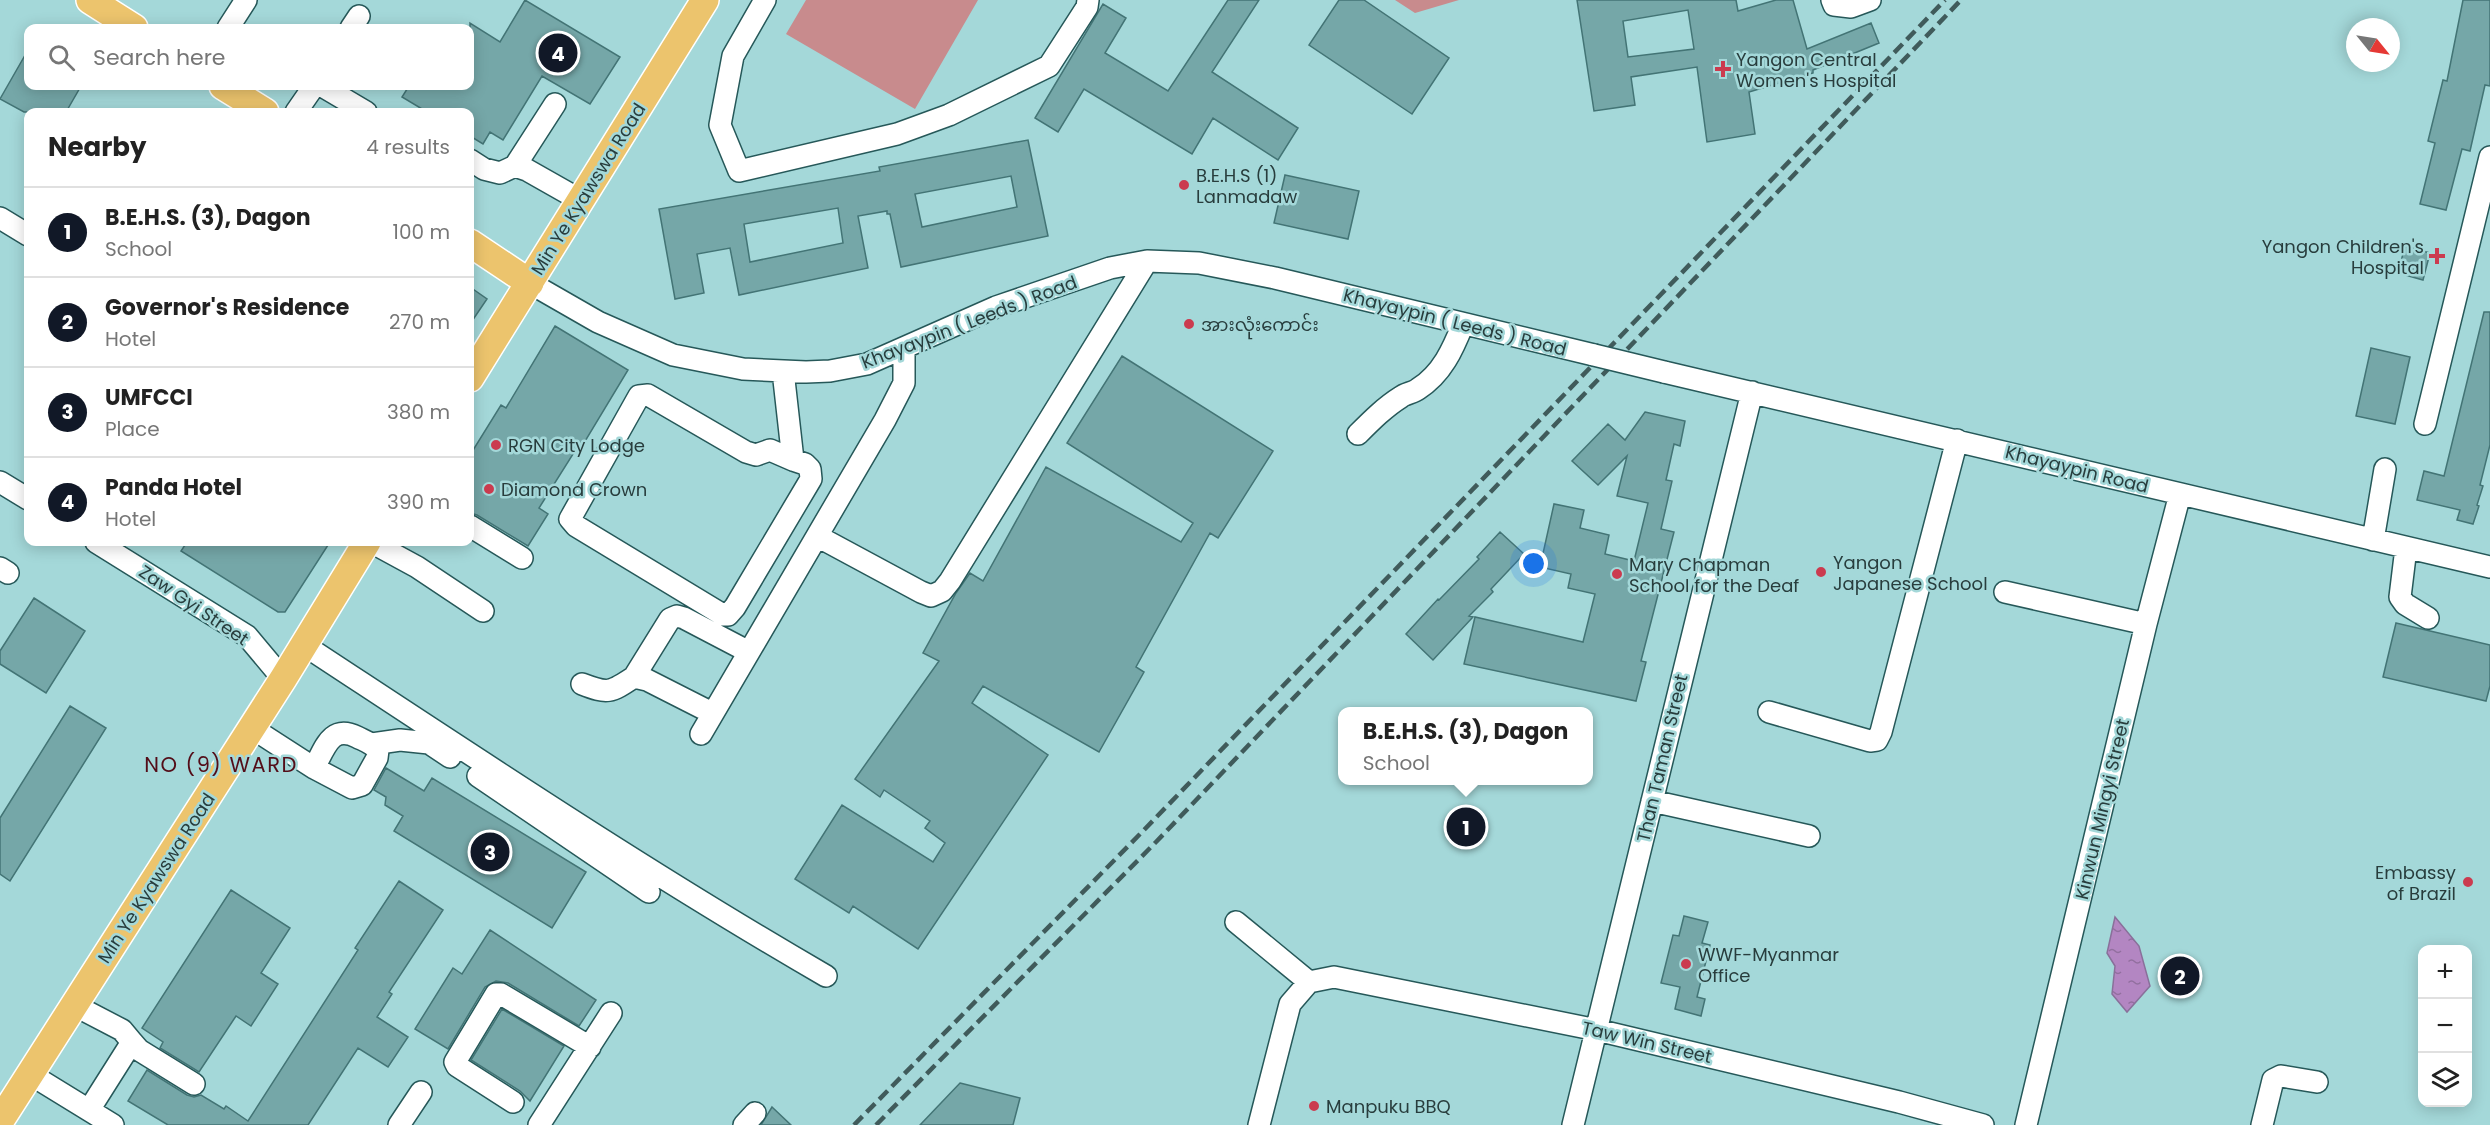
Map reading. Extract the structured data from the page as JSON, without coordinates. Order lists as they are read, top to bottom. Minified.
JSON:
{"streets":{"main road":["Min Ye Kyawswa Road"],"street":["Khayaypin ( Leeds ) Road","Khayaypin Road","Zaw Gyi Street","Than Taman Street","Kinwun Mingyi Street","Taw Win Street"]},"crossings":[["Min Ye Kyawswa Road","Khayaypin ( Leeds ) Road"],["Min Ye Kyawswa Road","Zaw Gyi Street"],["Khayaypin ( Leeds ) Road","Khayaypin Road"],["Khayaypin Road","Than Taman Street"],["Khayaypin Road","Kinwun Mingyi Street"],["Than Taman Street","Taw Win Street"]],"districts":["NO (9) WARD"],"places":{"health":["Yangon Central Women's Hospital","Yangon Children's Hospital"],"other":["B.E.H.S (1) Lanmadaw","အားလုံးကောင်း","RGN City Lodge","Diamond Crown","Yangon Japanese School","Mary Chapman School for the Deaf","Embassy of Brazil","WWF-Myanmar Office","Manpuku BBQ"]},"north":"bottom right","page":{"search":"Search here","pins":["4","1","3","2"],"heading":["Nearby","4 results"],"list":[{"mark":"1","name":"B.E.H.S. (3), Dagon","note":"School","value":"100 m"},{"mark":"2","name":"Governor's Residence","note":"Hotel","value":"270 m"},{"mark":"3","name":"UMFCCI","note":"Place","value":"380 m"},{"mark":"4","name":"Panda Hotel","note":"Hotel","value":"390 m"}],"popup":["B.E.H.S. (3), Dagon","School"],"map_buttons":["+","−"]}}
